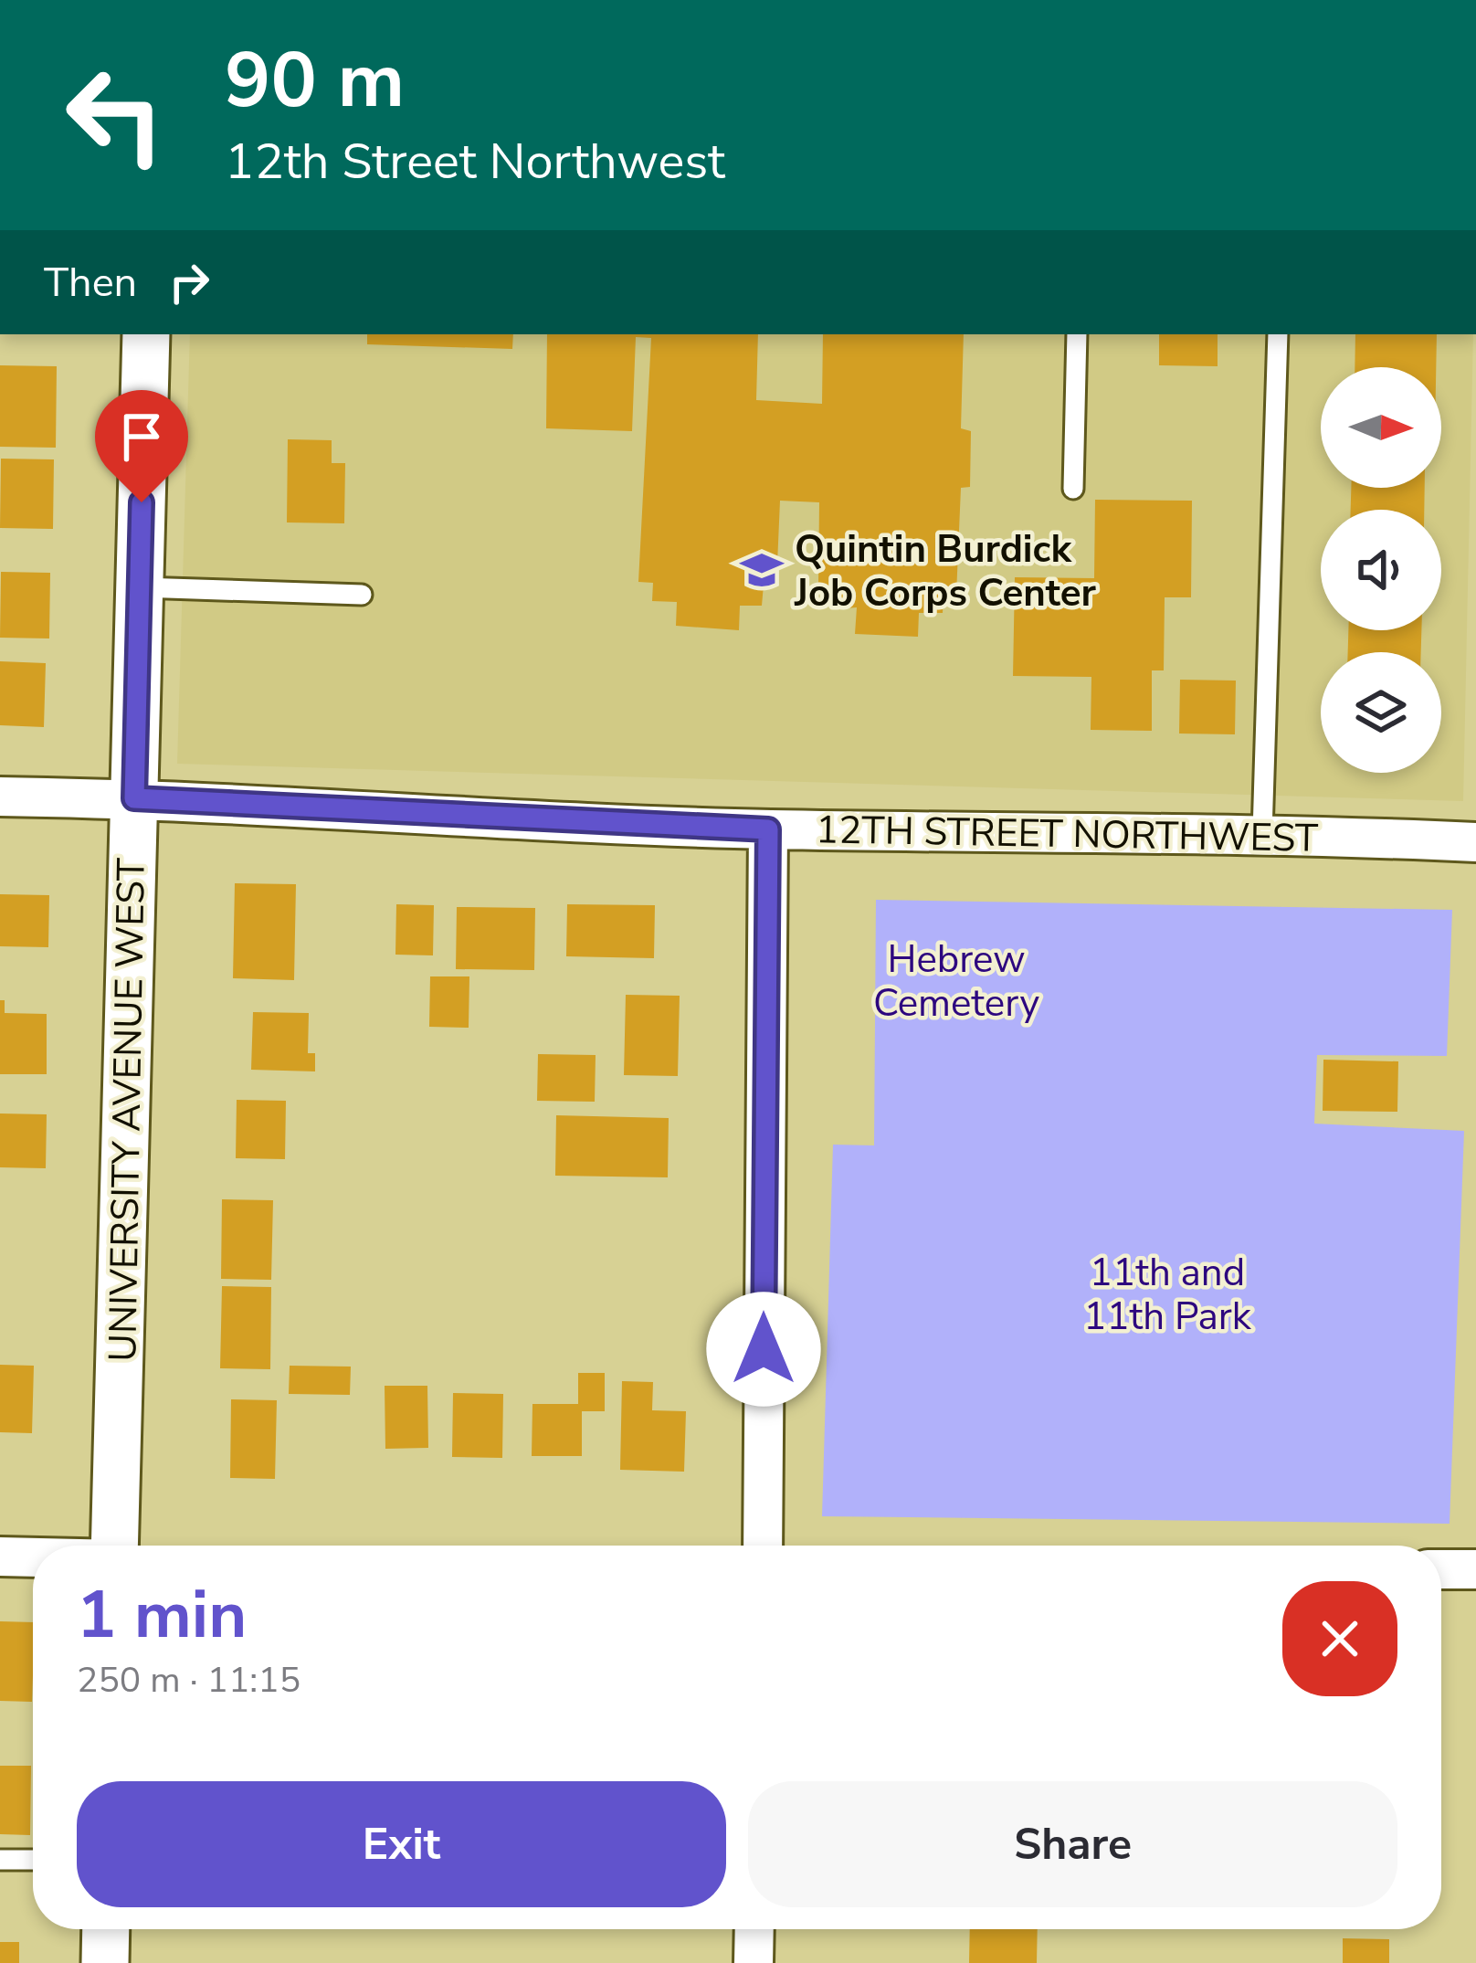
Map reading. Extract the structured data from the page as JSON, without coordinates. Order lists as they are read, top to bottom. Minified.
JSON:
{"streets":{"street":["12TH STREET NORTHWEST","UNIVERSITY AVENUE WEST"]},"crossings":[["12TH STREET NORTHWEST","UNIVERSITY AVENUE WEST"]],"parks":["Hebrew Cemetery","11th and 11th Park"],"places":{"school or university":["Quintin Burdick Job Corps Center"]},"north":"right","page":{"turn":["90 m","12th Street Northwest"],"then":"Then","heading":["1 min","250 m · 11:15"],"buttons":["Exit","Share"]}}
